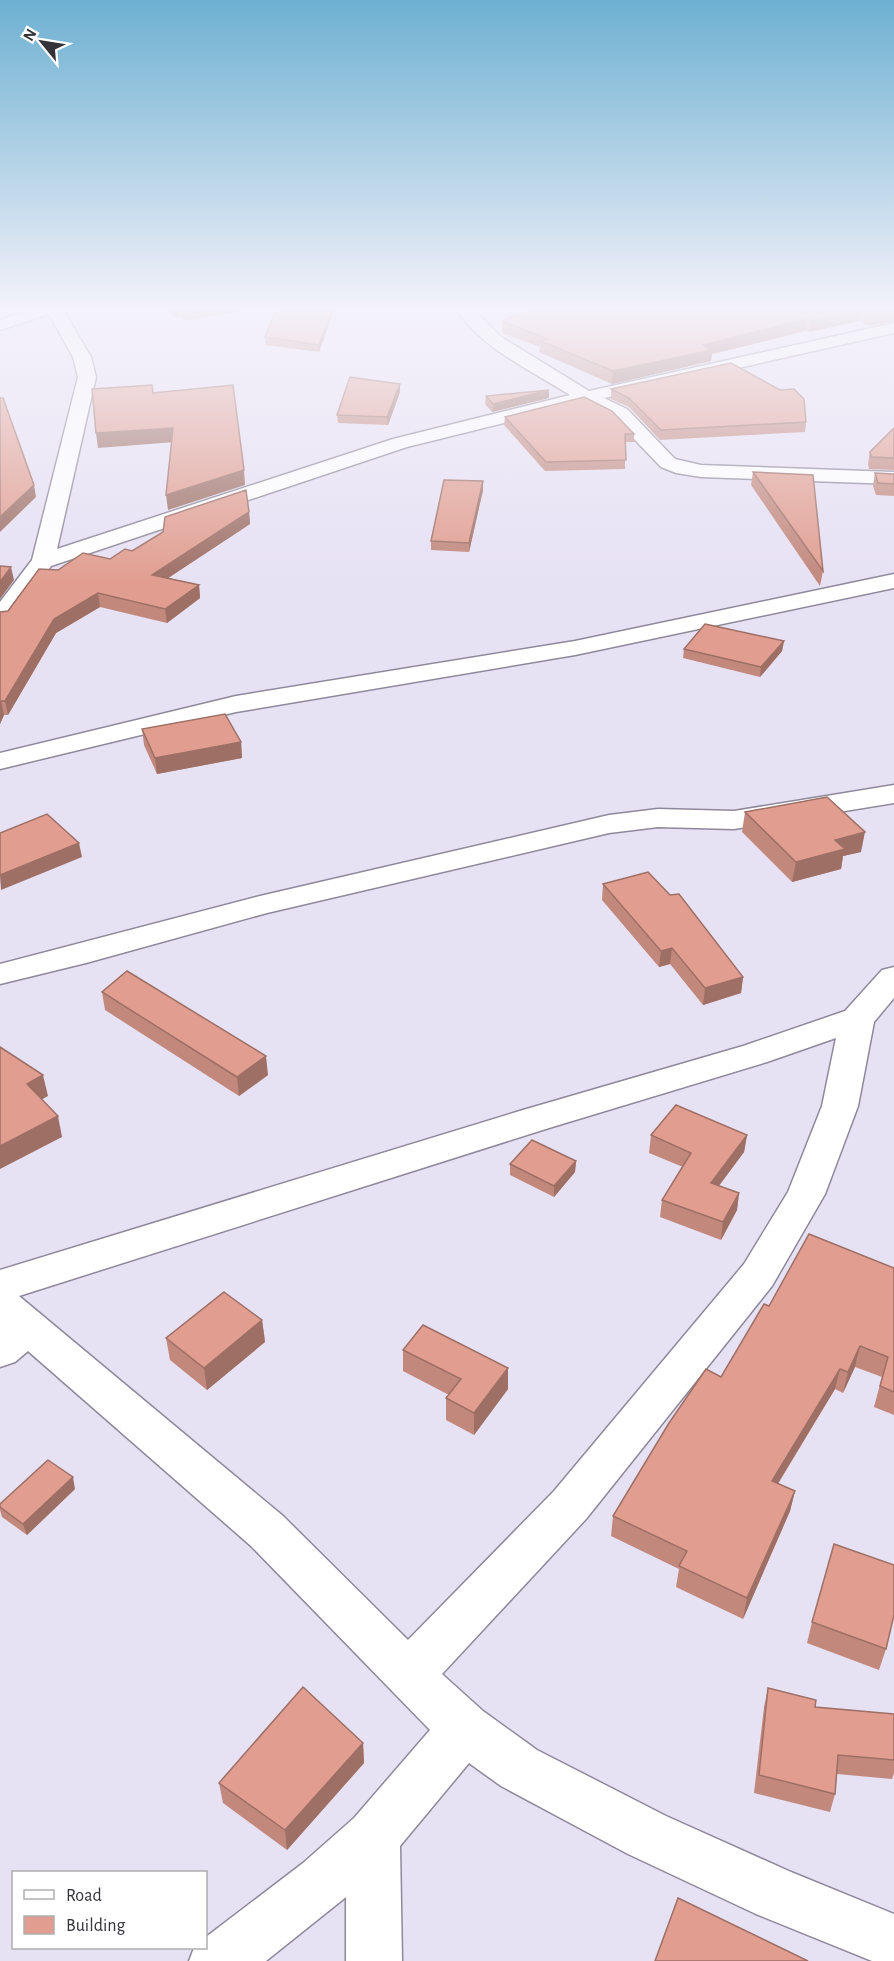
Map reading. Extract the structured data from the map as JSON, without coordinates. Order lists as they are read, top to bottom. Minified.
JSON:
{"legend":["Road","Building"],"north":"top left"}
